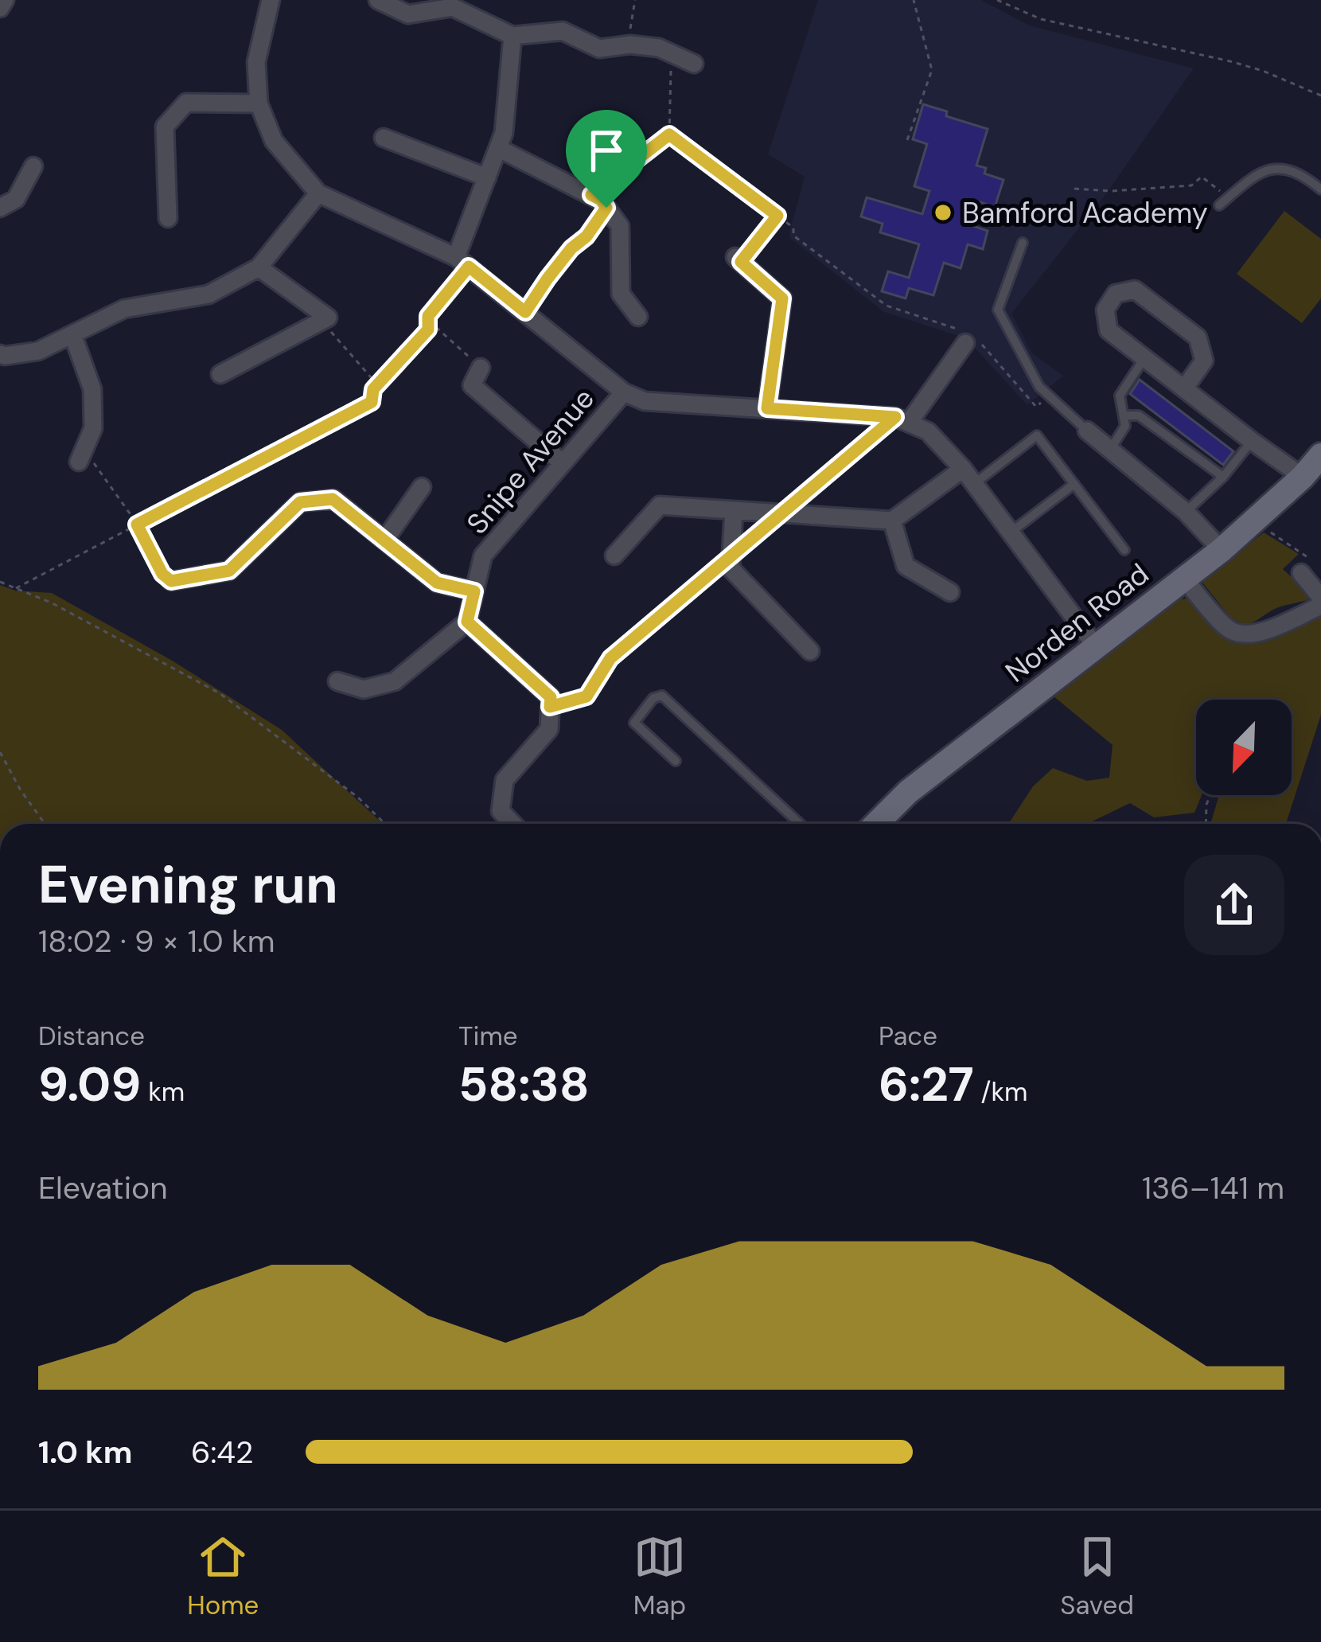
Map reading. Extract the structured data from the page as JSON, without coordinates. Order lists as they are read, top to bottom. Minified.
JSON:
{"streets":{"street":["Snipe Avenue","Norden Road"]},"places":["Bamford Academy"],"north":"bottom left","page":{"heading":["Evening run","18:02 · 9 × 1.0 km"],"stats":[["Distance","9.09 km"],["Time","58:38"],["Pace","6:27 /km"]],"chart":["Elevation","136–141 m"],"list":[{"name":"1.0 km","note":"6:42"}],"tabs":["Home","Map","Saved"]}}
